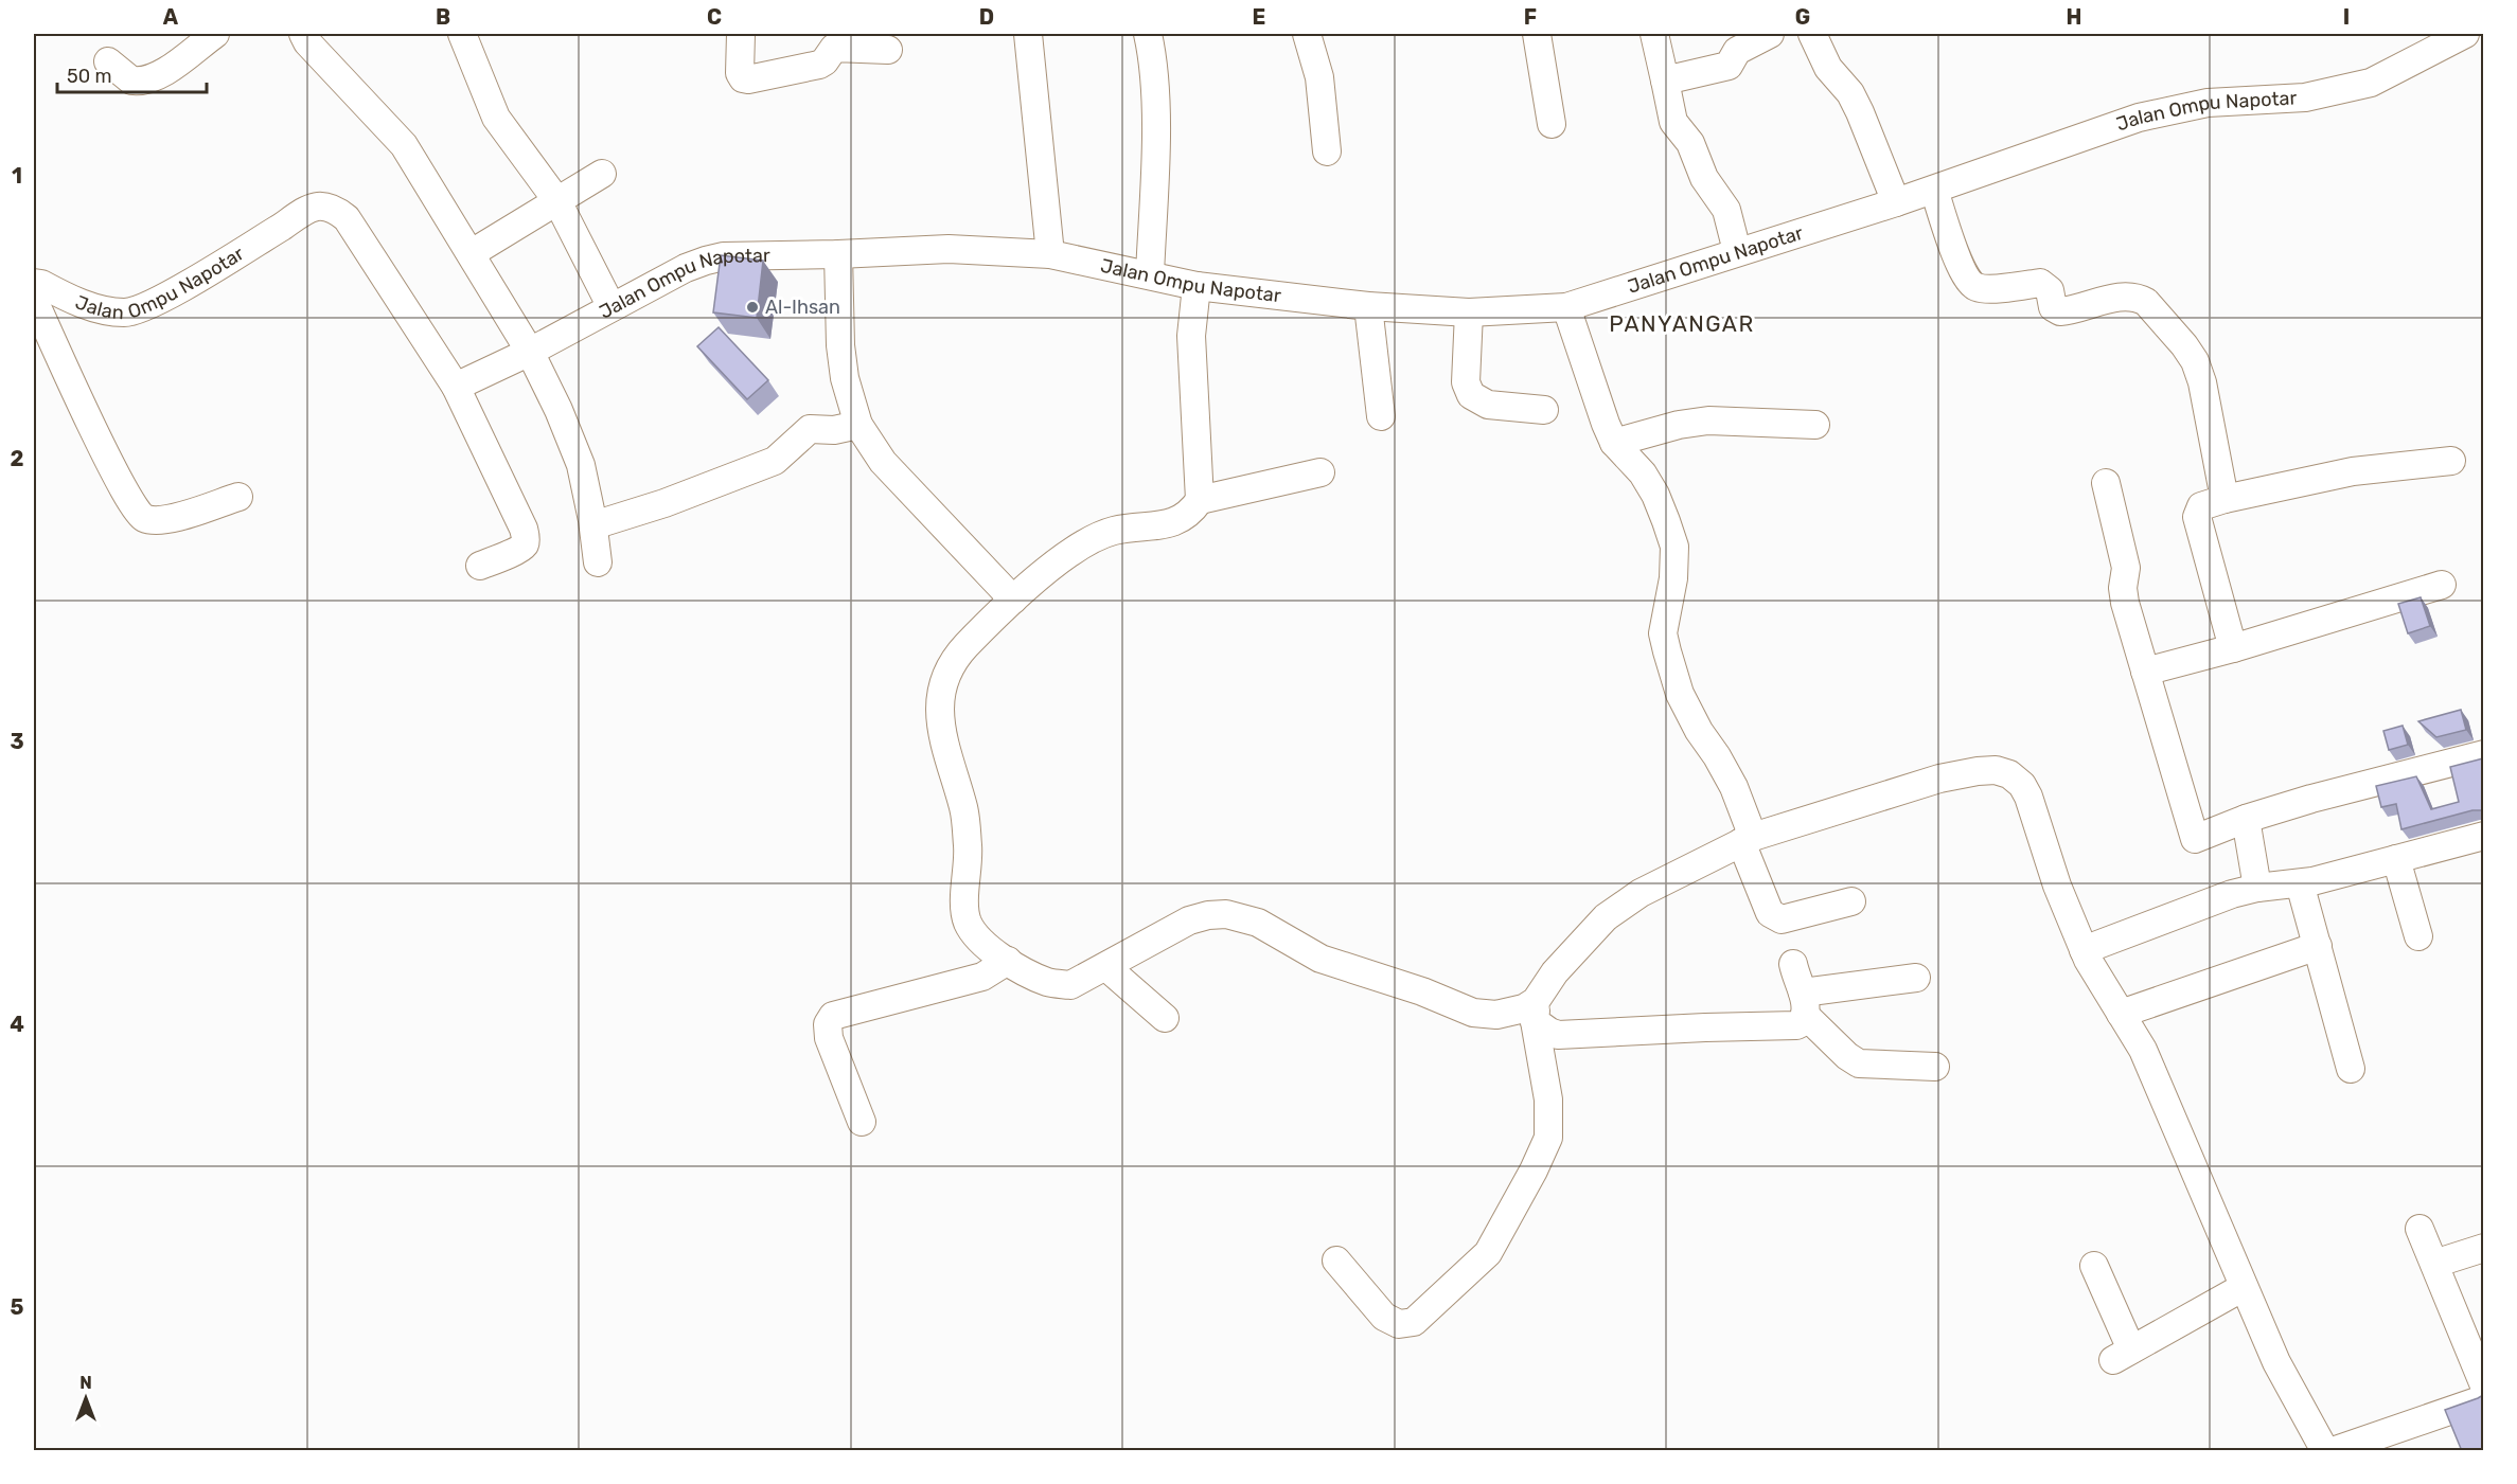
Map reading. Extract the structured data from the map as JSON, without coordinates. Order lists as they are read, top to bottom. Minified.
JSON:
{"streets":{"street":["Jalan Ompu Napotar"]},"districts":["PANYANGAR"],"places":["Al-Ihsan"],"scale_bar":"50 m","north":"top","grid":{"columns":["A","B","C","D","E","F","G","H","I"],"rows":["1","2","3","4","5"]}}
